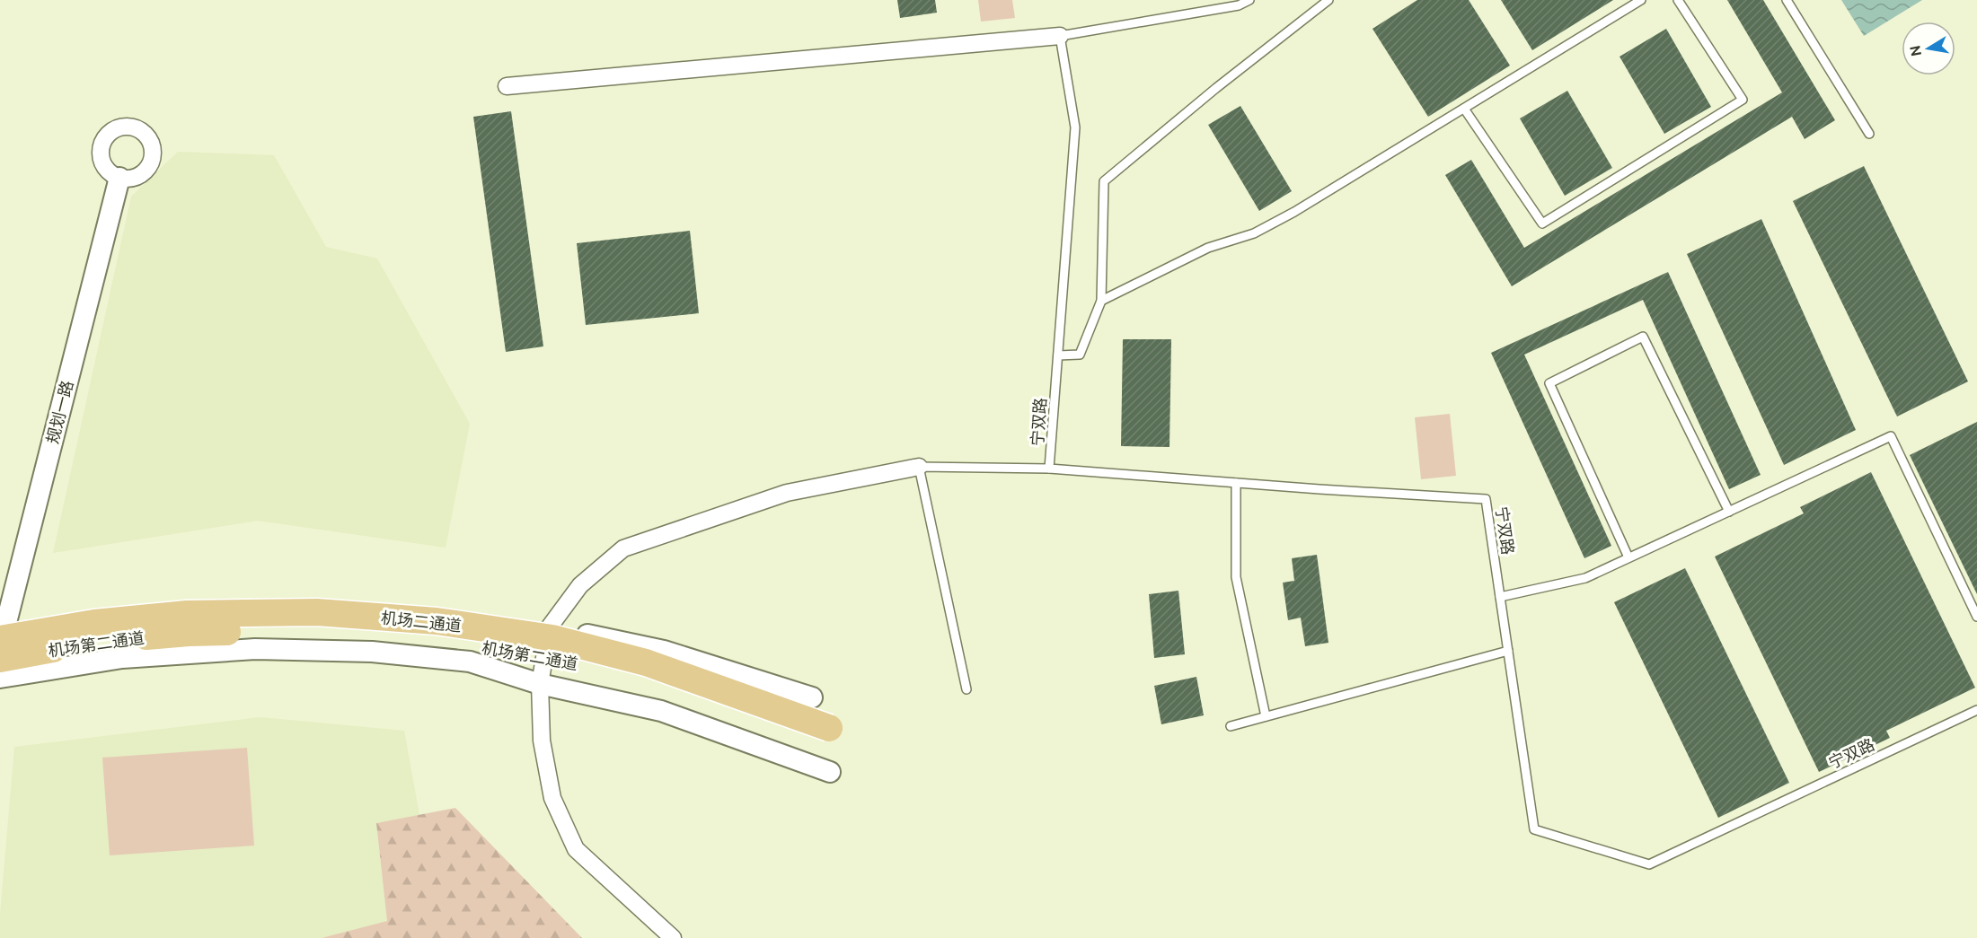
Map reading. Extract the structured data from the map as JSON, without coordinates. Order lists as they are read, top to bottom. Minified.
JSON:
{"streets":{"highway":["机场第二通道"],"street":["规划一路"],"lane":["宁双路"]},"crossings":[["规划一路","机场第二通道"]],"north":"left"}
